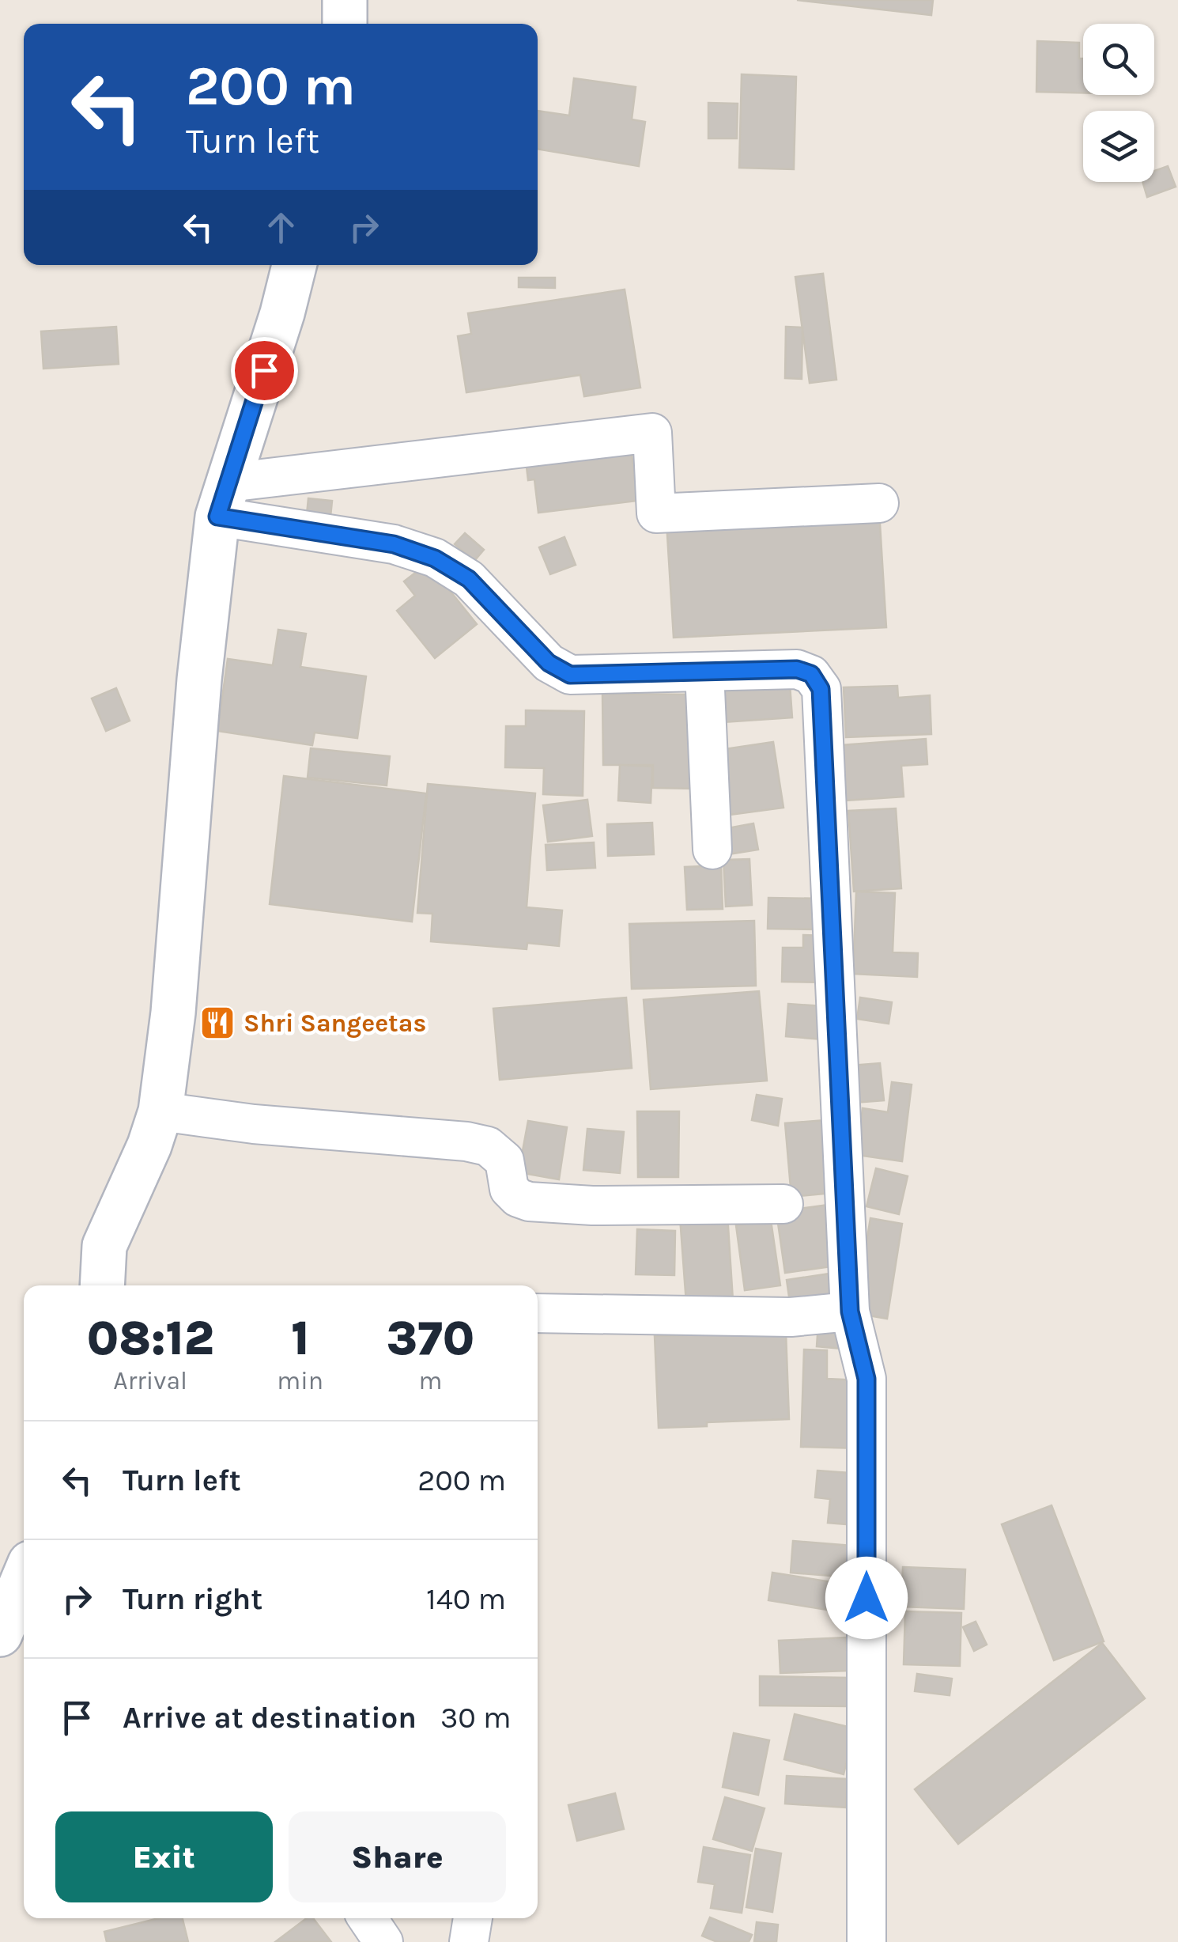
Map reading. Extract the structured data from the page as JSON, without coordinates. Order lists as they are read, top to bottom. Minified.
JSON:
{"places":{"restaurant":["Shri Sangeetas"]},"page":{"turn":["200 m","Turn left"],"eta":["08:12","Arrival","1","min","370","m"],"list":[{"name":"Turn left","value":"200 m"},{"name":"Turn right","value":"140 m"},{"name":"Arrive at destination","value":"30 m"}],"buttons":["Exit","Share"]}}
